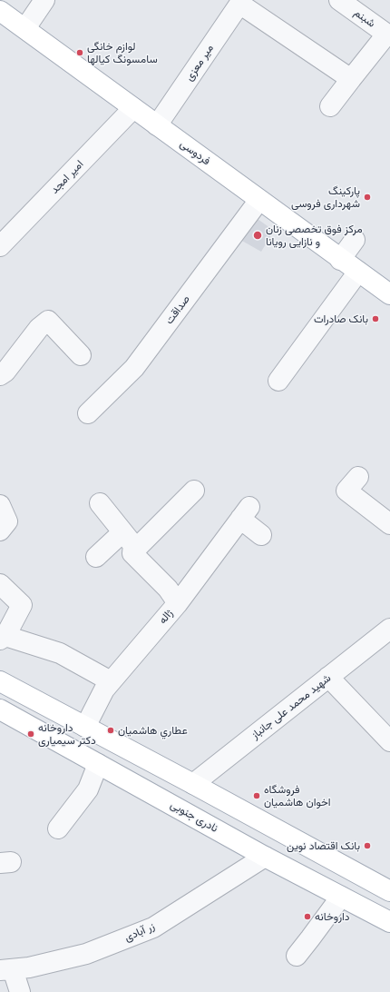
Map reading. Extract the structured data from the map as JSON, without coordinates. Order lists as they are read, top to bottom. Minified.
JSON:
{"streets":{"main road":["فردوسی","نادری جنوبی"],"street":["شبنم","میر معزی","امیر امجد","صداقت","ژاله","شهید محمد علی جانباز","زر آبادی"]},"crossings":[["میر معزی","فردوسی"],["فردوسی","امیر امجد"],["فردوسی","صداقت"],["نادری جنوبی","زر آبادی"]],"places":["لوازم خانگی سامسونگ کیالها","پارکینگ شهرداری فروسی","مرکز فوق تخصصی زنان و نازایی رویانا","بانک صادرات","عطاري هاشميان","داروخانه دکتر سیمیاری","فروشگاه اخوان هاشمیان","بانک اقتصاد نوین","داروخانه"]}
